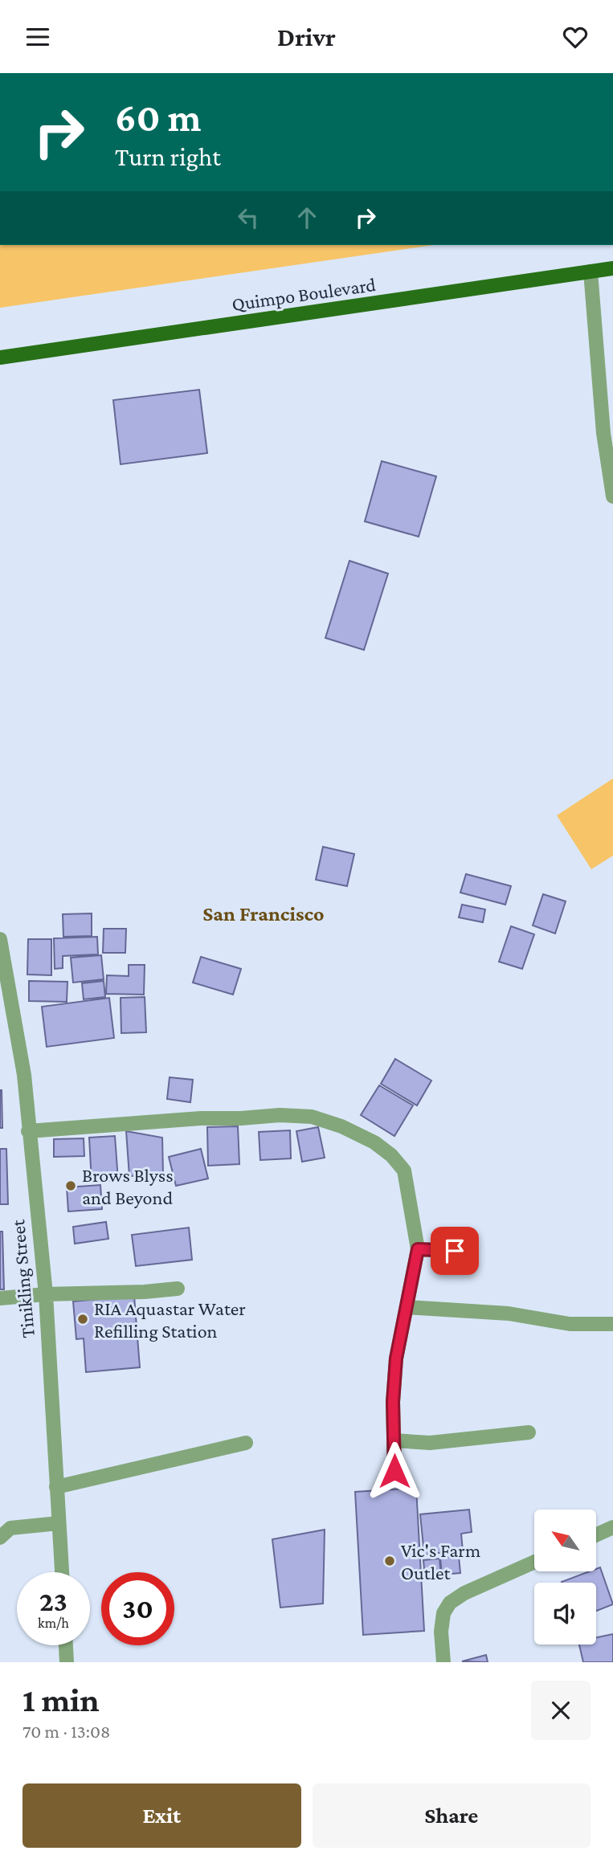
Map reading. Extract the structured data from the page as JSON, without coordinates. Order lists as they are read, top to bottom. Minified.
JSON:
{"streets":{"main road":["Quimpo Boulevard"],"street":["Tinikling Street"]},"districts":["San Francisco"],"places":["Brows Blyss and Beyond","RIA Aquastar Water Refilling Station","Vic's Farm Outlet"],"north":"top left","page":{"header":"Drivr","turn":["60 m","Turn right"],"speed":"23 km/h","limit":"30","heading":["1 min","70 m · 13:08"],"buttons":["Exit","Share"]}}
